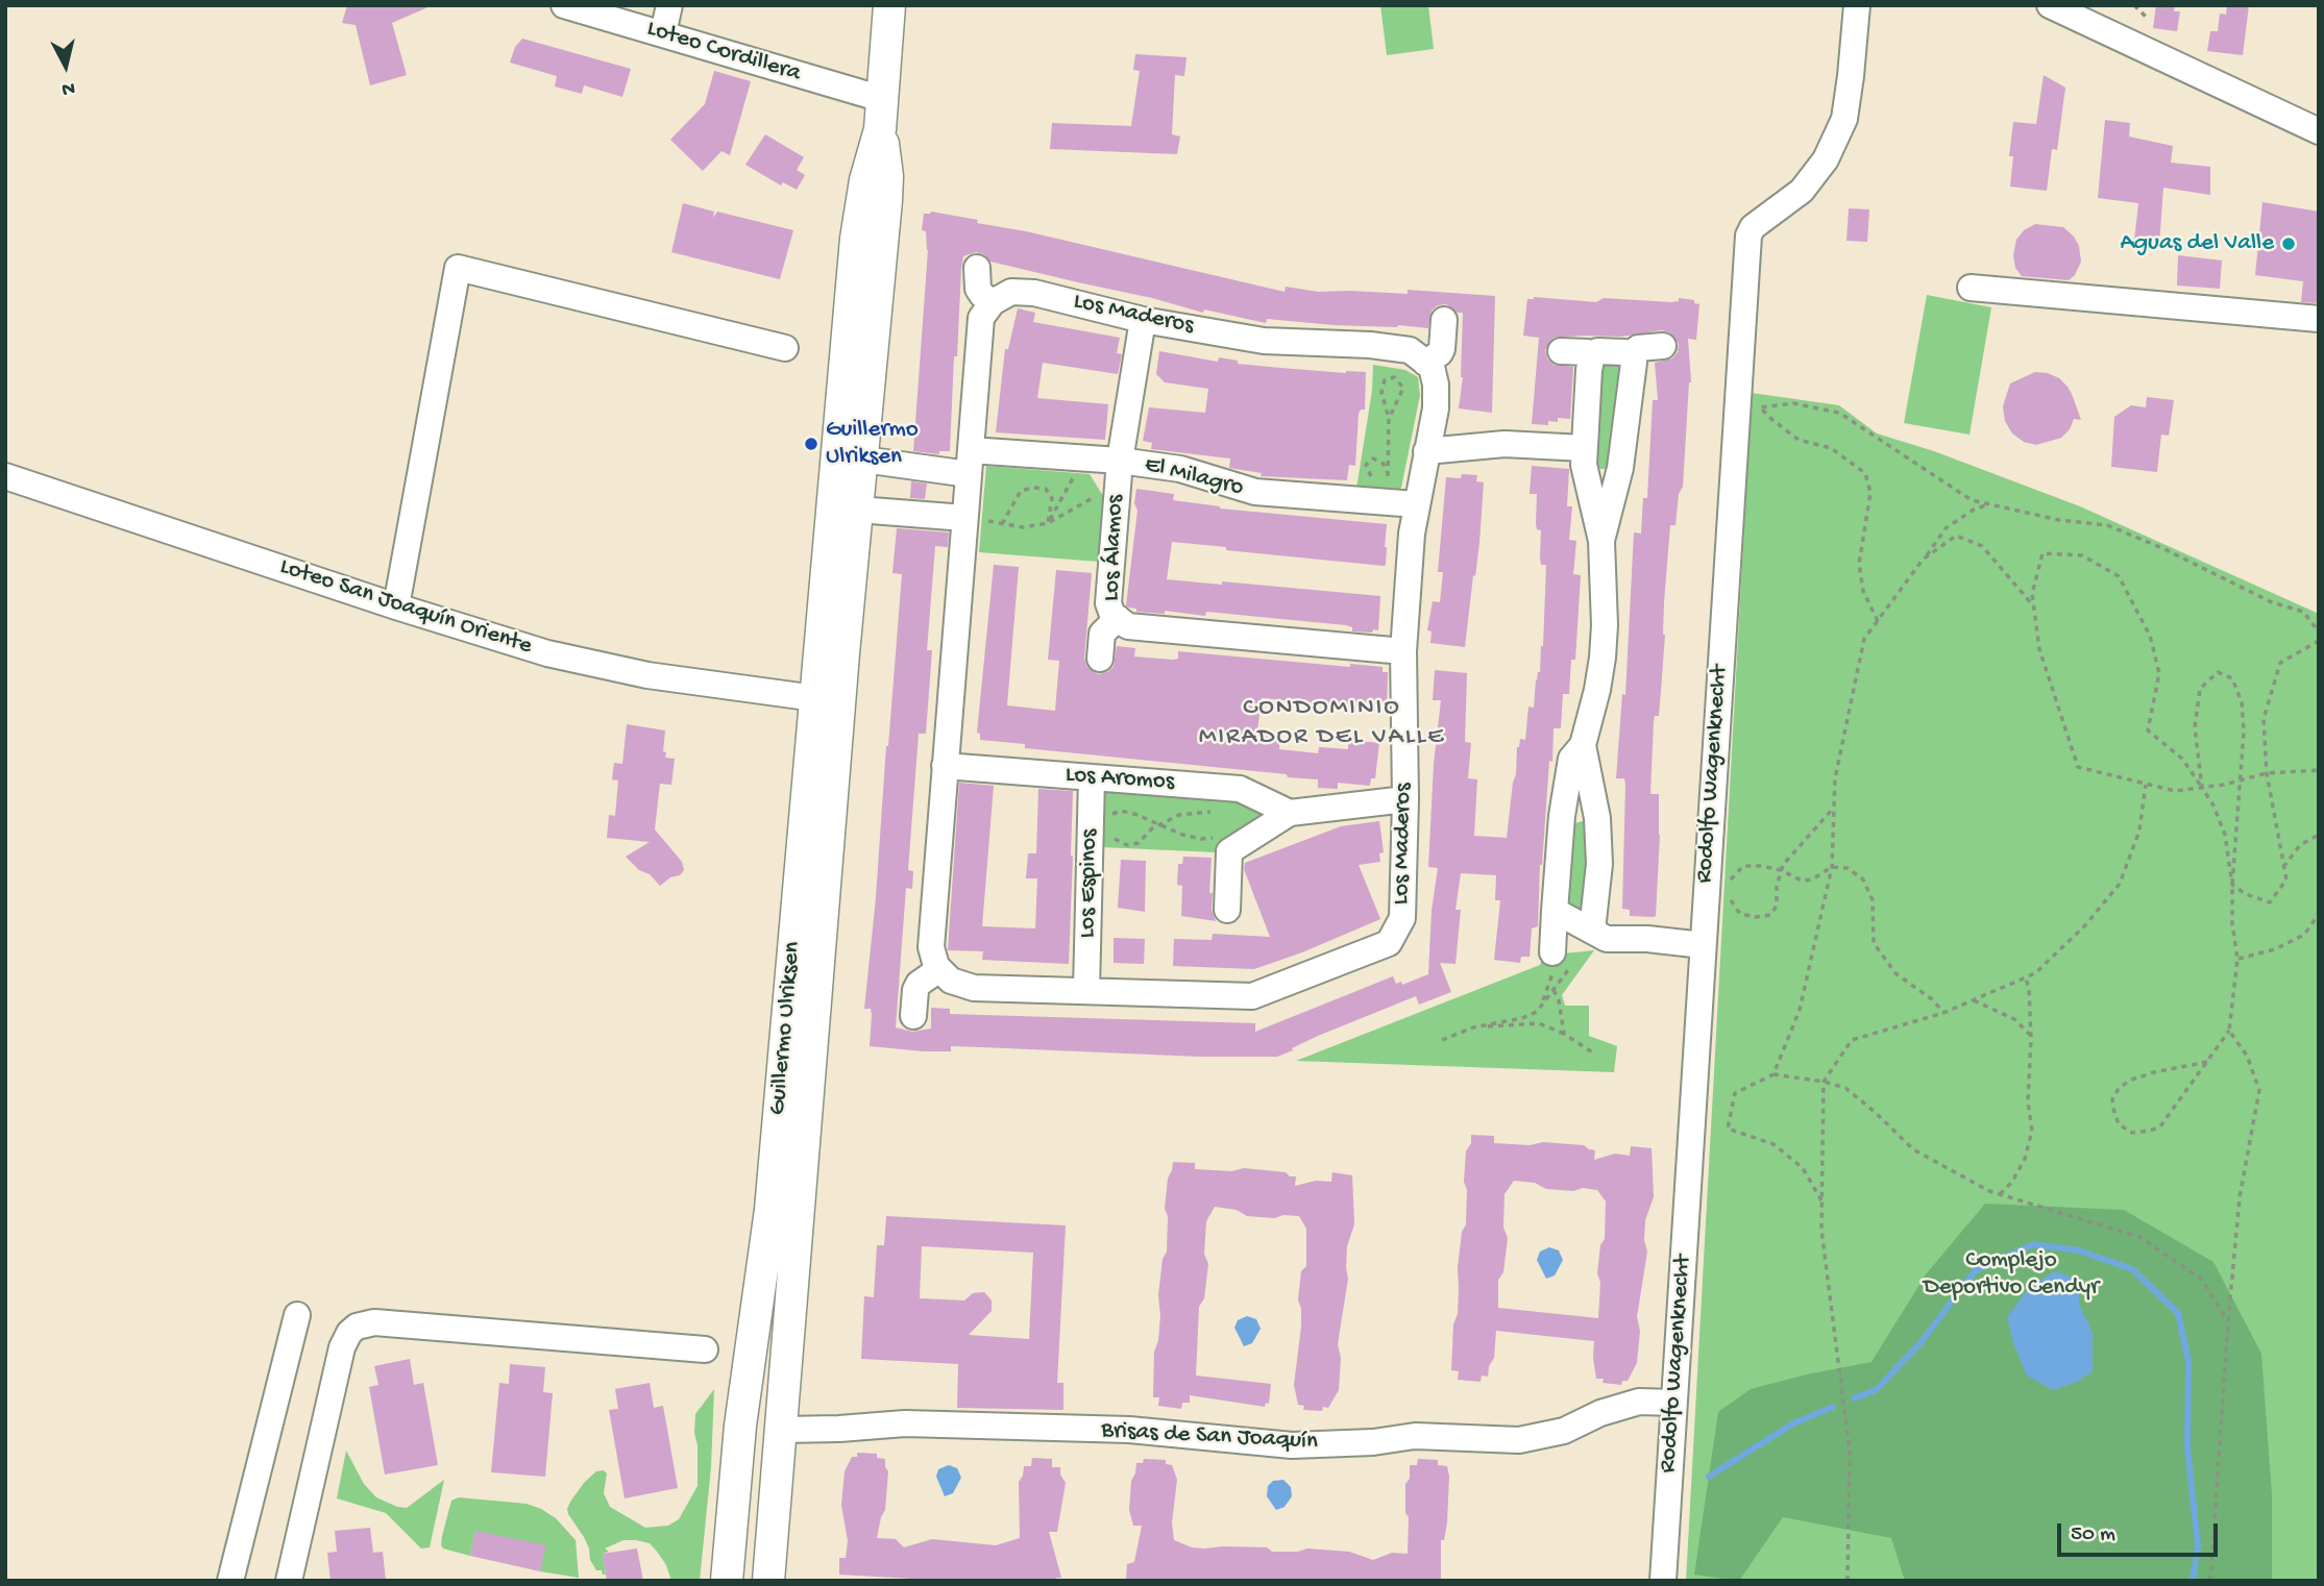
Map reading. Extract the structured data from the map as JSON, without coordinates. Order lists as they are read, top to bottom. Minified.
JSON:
{"streets":{"main road":["Guillermo Ulriksen"],"street":["Loteo Cordillera","Los Maderos","El Milagro","Los Álamos","Loteo San Joaquín Oriente","Rodolfo Wagenknecht","Los Aromos","Los Espinos","Brisas de San Joaquín"]},"crossings":[["Loteo Cordillera","Guillermo Ulriksen"],["Los Maderos","El Milagro"],["Los Maderos","Los Álamos"],["Los Maderos","Los Espinos"],["El Milagro","Los Álamos"],["Loteo San Joaquín Oriente","Guillermo Ulriksen"],["Rodolfo Wagenknecht","Brisas de San Joaquín"],["Los Aromos","Los Espinos"],["Guillermo Ulriksen","Brisas de San Joaquín"]],"districts":["CONDOMINIO MIRADOR DEL VALLE"],"parks":["Complejo Deportivo Cendyr"],"places":["Aguas del Valle","Guillermo Ulriksen"],"scale_bar":"50 m","north":"bottom"}
